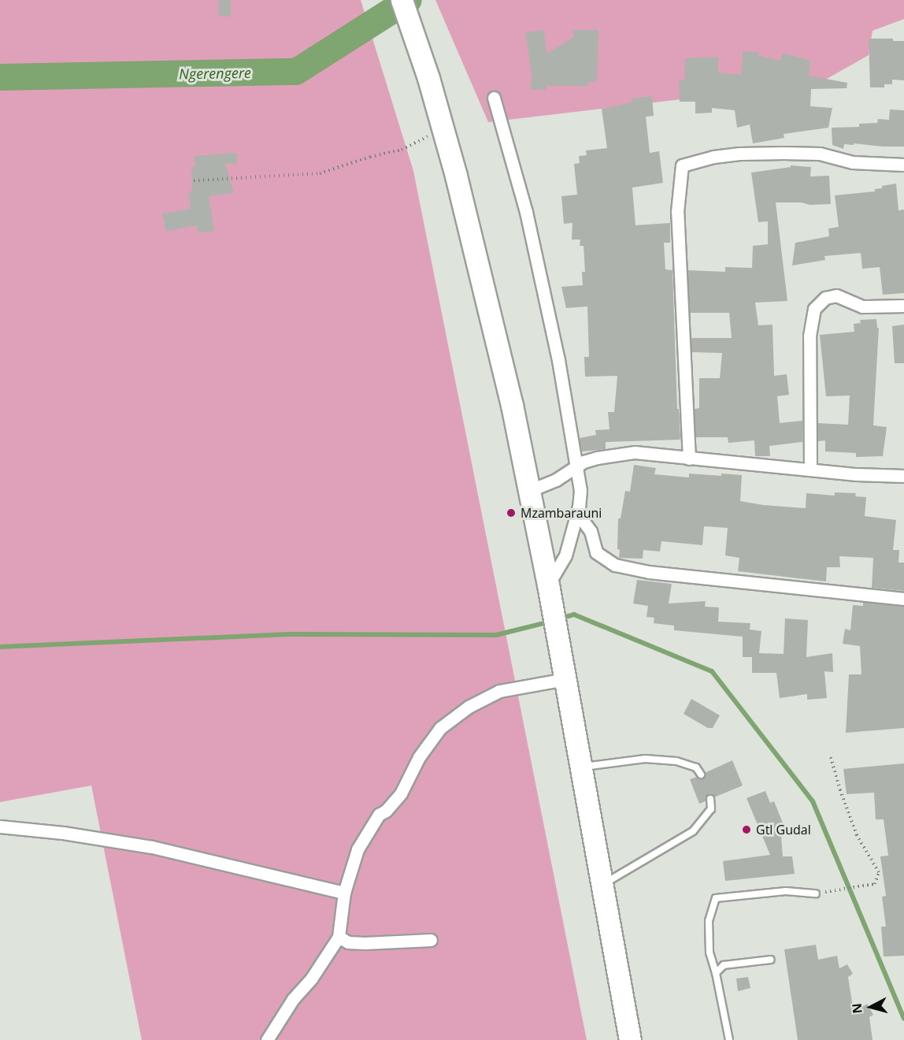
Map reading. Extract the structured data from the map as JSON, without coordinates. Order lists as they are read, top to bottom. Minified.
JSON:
{"water":["Ngerengere"],"places":["Mzambarauni","Gtl Gudal"],"north":"left"}
